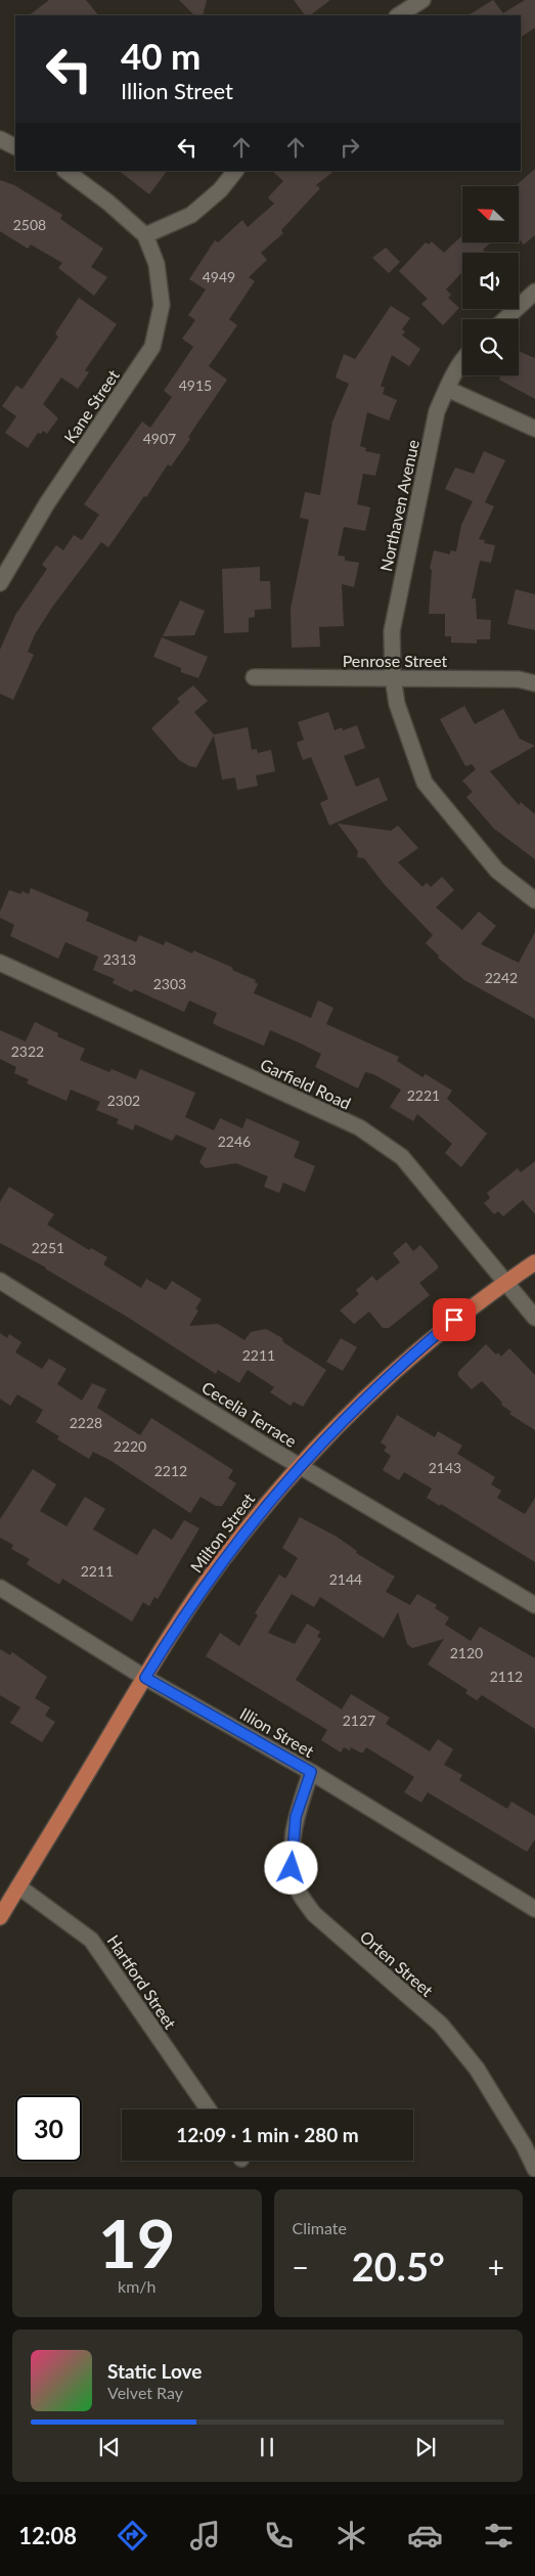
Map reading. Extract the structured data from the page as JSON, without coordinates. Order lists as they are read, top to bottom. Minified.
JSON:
{"streets":{"main road":["Milton Street"],"street":["Kane Street","Northaven Avenue","Penrose Street","Garfield Road","Cecelia Terrace","Illion Street","Orten Street","Hartford Street"]},"crossings":[["Northaven Avenue","Penrose Street"],["Garfield Road","Milton Street"],["Cecelia Terrace","Milton Street"],["Milton Street","Illion Street"],["Milton Street","Hartford Street"],["Illion Street","Orten Street"]],"house_numbers":["2508","4949","4915","4907","2313","2242","2303","2322","2221","2302","2246","2251","2211","2228","2220","2143","2212","2211","2144","2120","2112","2127"],"north":"top left","page":{"turn":["40 m","Illion Street"],"limit":"30","trip":"12:09 · 1 min · 280 m","tile":[["19","km/h"],"Climate"],"heat":["−","20.5°","+"],"song":["Static Love","Velvet Ray"],"tabs":"12:08"}}
